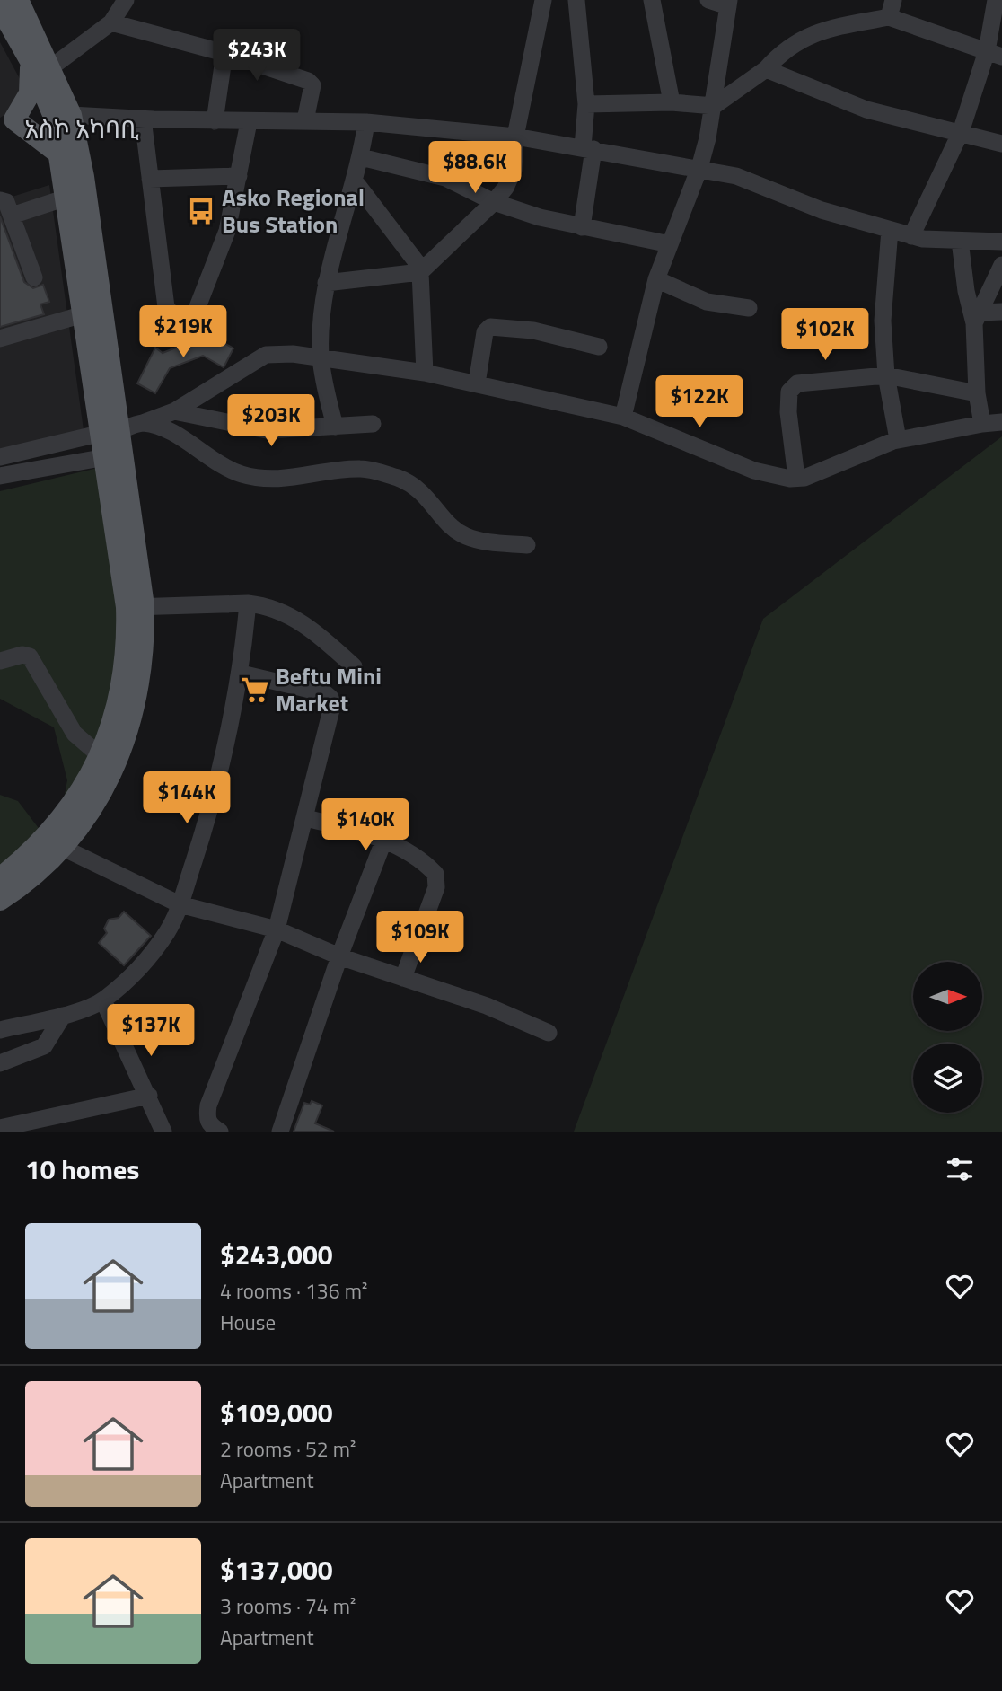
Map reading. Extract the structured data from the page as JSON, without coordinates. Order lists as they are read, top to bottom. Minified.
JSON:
{"districts":["አስኮ አካባቢ"],"places":{"bus stop":["Asko Regional Bus Station"],"supermarket":["Beftu Mini Market"]},"north":"right","page":{"price":["$243K","$88.6K","$219K","$102K","$122K","$203K","$144K","$140K","$109K","$137K"],"heading":"10 homes","list":[{"name":"$243,000","note":"4 rooms · 136 m² · House"},{"name":"$109,000","note":"2 rooms · 52 m² · Apartment"},{"name":"$137,000","note":"3 rooms · 74 m² · Apartment"}]}}
